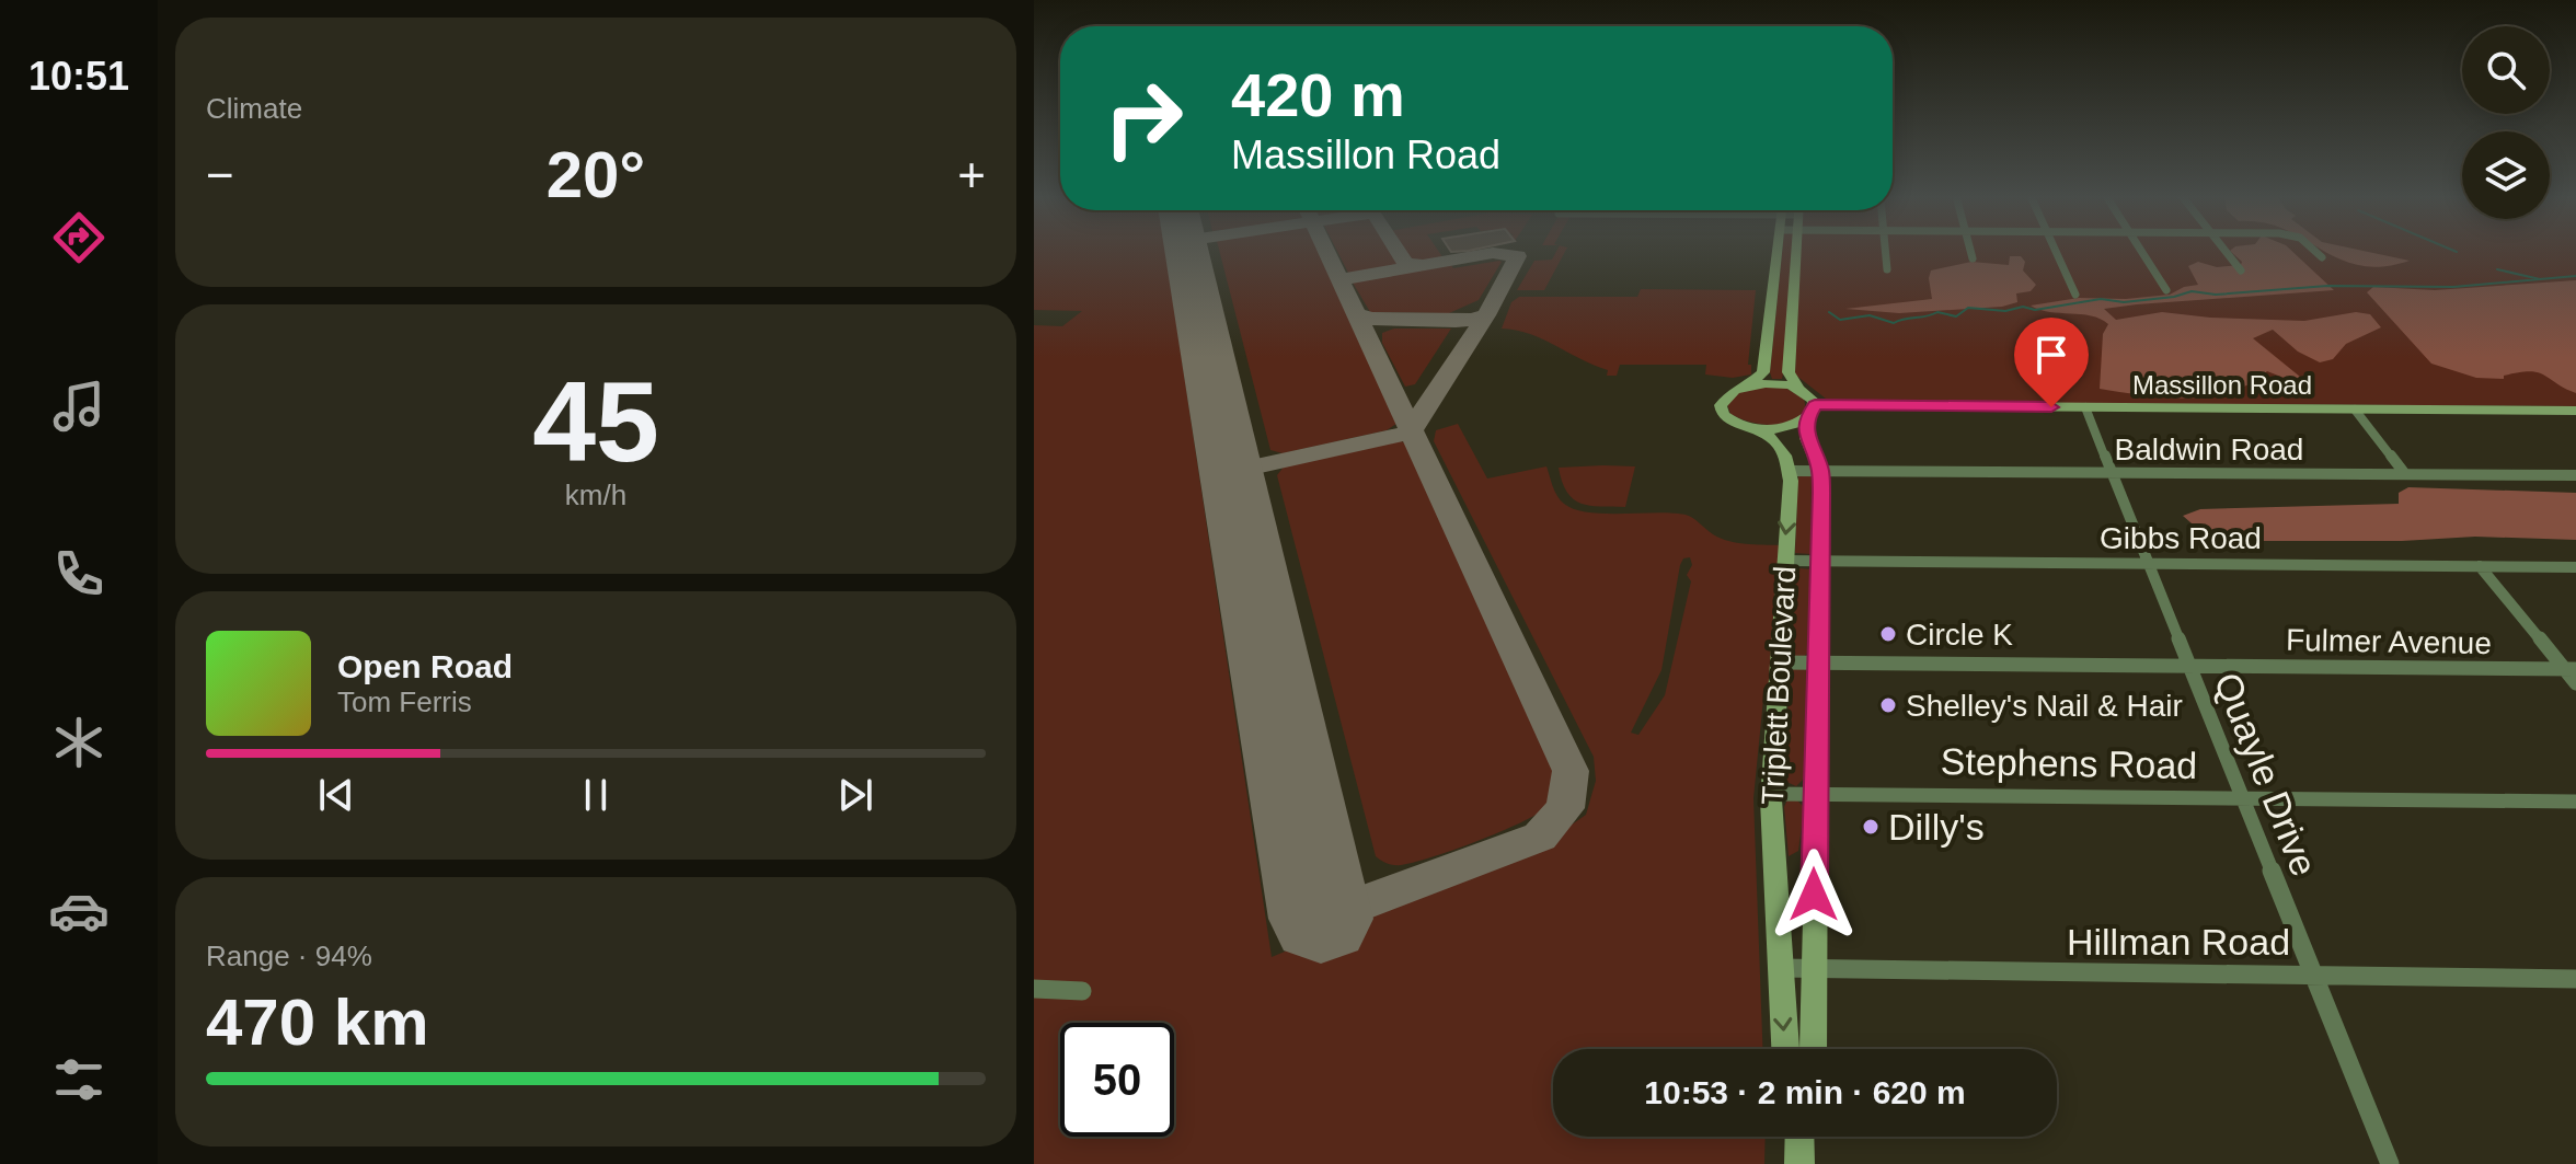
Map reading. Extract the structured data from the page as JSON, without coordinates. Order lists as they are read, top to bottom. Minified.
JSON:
{"streets":{"main road":["Massillon Road","Triplett Boulevard"],"street":["Baldwin Road","Gibbs Road","Fulmer Avenue","Stephens Road","Quayle Drive","Hillman Road"]},"crossings":[["Massillon Road","Triplett Boulevard"],["Massillon Road","Quayle Drive"],["Baldwin Road","Triplett Boulevard"],["Baldwin Road","Quayle Drive"],["Gibbs Road","Triplett Boulevard"],["Gibbs Road","Quayle Drive"],["Fulmer Avenue","Triplett Boulevard"],["Fulmer Avenue","Quayle Drive"],["Triplett Boulevard","Stephens Road"],["Triplett Boulevard","Hillman Road"],["Stephens Road","Quayle Drive"],["Quayle Drive","Hillman Road"]],"places":["Circle K","Shelley's Nail & Hair","Dilly's"],"page":{"tabs":"10:51","tile":["Climate",["45","km/h"],["Range · 94%","470 km"]],"turn":["420 m","Massillon Road"],"heat":["−","20°","+"],"song":["Open Road","Tom Ferris"],"limit":"50","trip":"10:53 · 2 min · 620 m"}}
